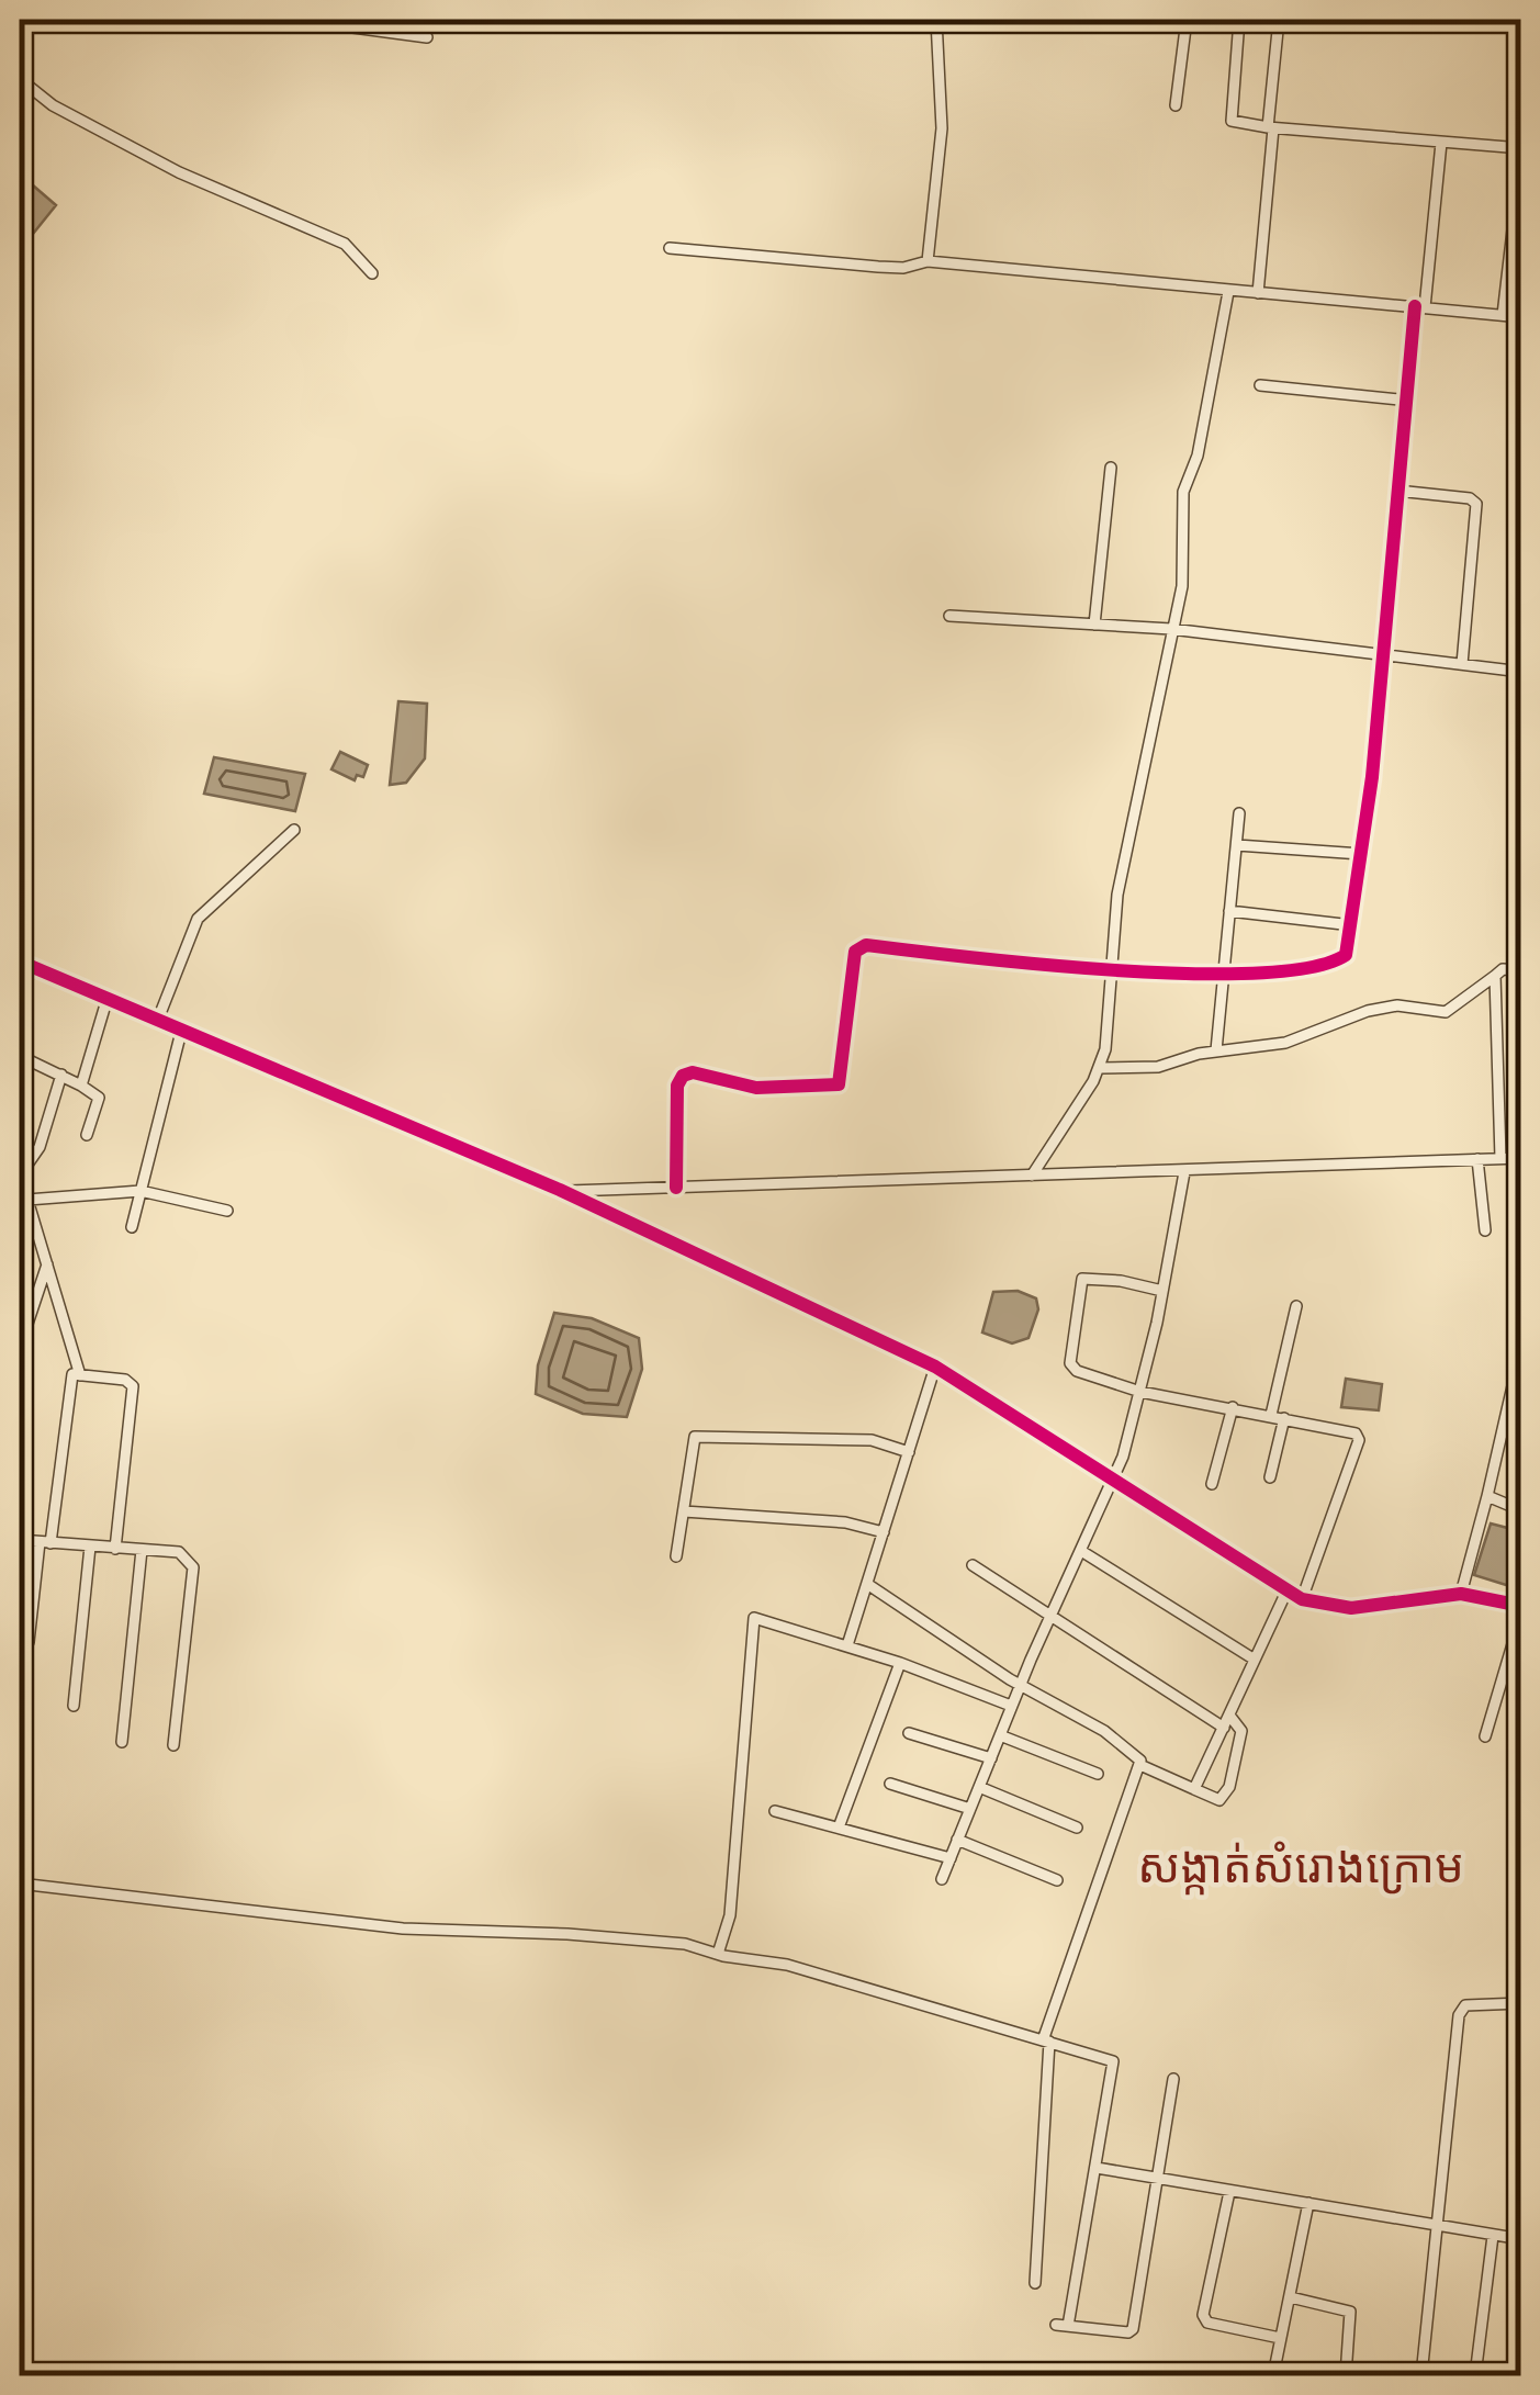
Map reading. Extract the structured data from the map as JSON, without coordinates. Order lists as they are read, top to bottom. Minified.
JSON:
{"districts":["សង្កាត់សំរោងក្រោម"]}
